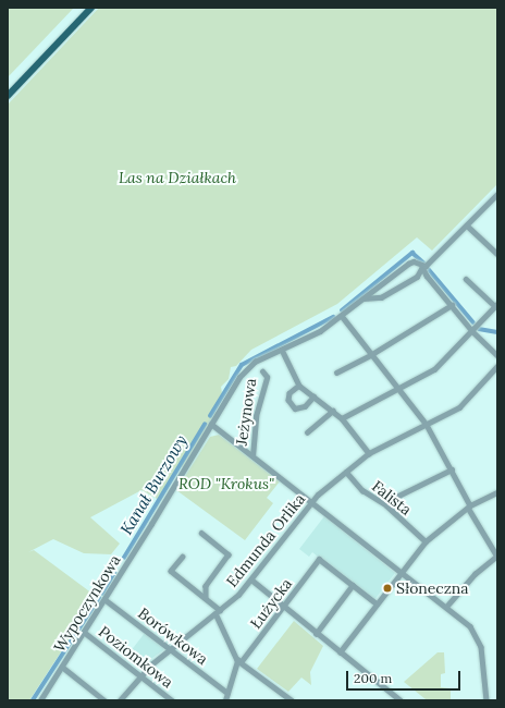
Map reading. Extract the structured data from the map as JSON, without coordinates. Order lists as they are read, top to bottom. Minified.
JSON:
{"streets":{"street":["Jeżynowa","Falista","Edmunda Orlika","Wypoczynkowa","Łużycka","Borówkowa","Poziomkowa"]},"crossings":[["Falista","Edmunda Orlika"],["Edmunda Orlika","Borówkowa"],["Edmunda Orlika","Poziomkowa"],["Wypoczynkowa","Borówkowa"],["Wypoczynkowa","Poziomkowa"]],"water":["Kanał Burzowy"],"parks":["Las na Działkach","ROD \"Krokus\""],"places":["Słoneczna"],"scale_bar":"200 m"}
